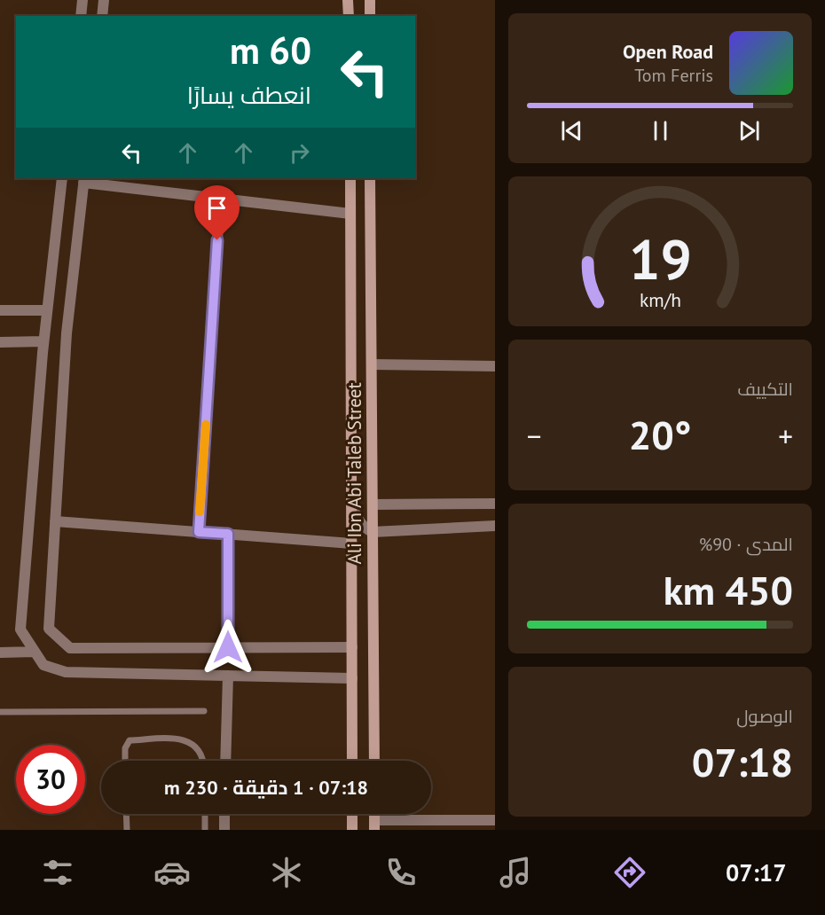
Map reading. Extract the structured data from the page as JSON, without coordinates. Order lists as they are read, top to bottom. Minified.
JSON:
{"streets":{"street":["Ali Ibn Abi Taleb Street"]},"page":{"turn":["60 m","انعطف يسارًا"],"song":["Open Road","Tom Ferris"],"tile":["التكييف",["المدى · 90%","450 km"],["الوصول","07:18"]],"heat":["−","20°","+"],"limit":"30","trip":"07:18 · 1 دقيقة · 230 m","tabs":"07:17","gauge":["19","km/h"]}}
